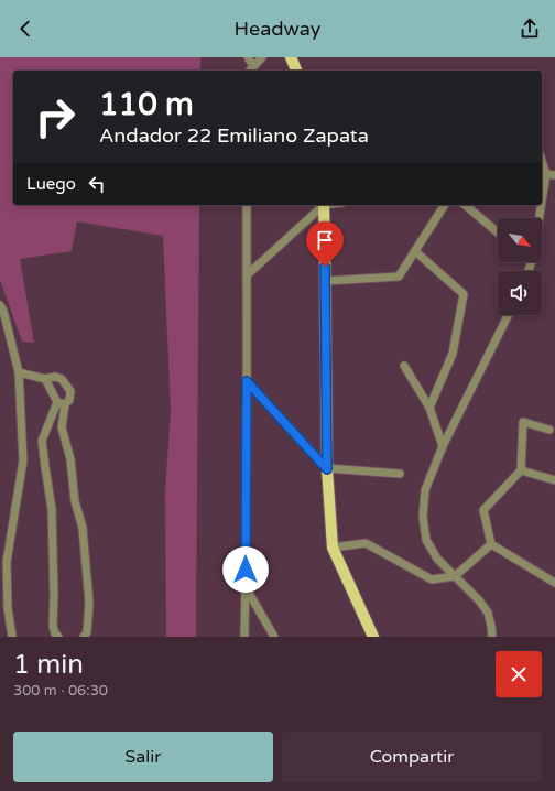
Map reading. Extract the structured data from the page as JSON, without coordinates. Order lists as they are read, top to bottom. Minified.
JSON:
{"north":"bottom right","page":{"header":"Headway","turn":["110 m","Andador 22 Emiliano Zapata"],"then":"Luego","heading":["1 min","300 m · 06:30"],"buttons":["Salir","Compartir"]}}
